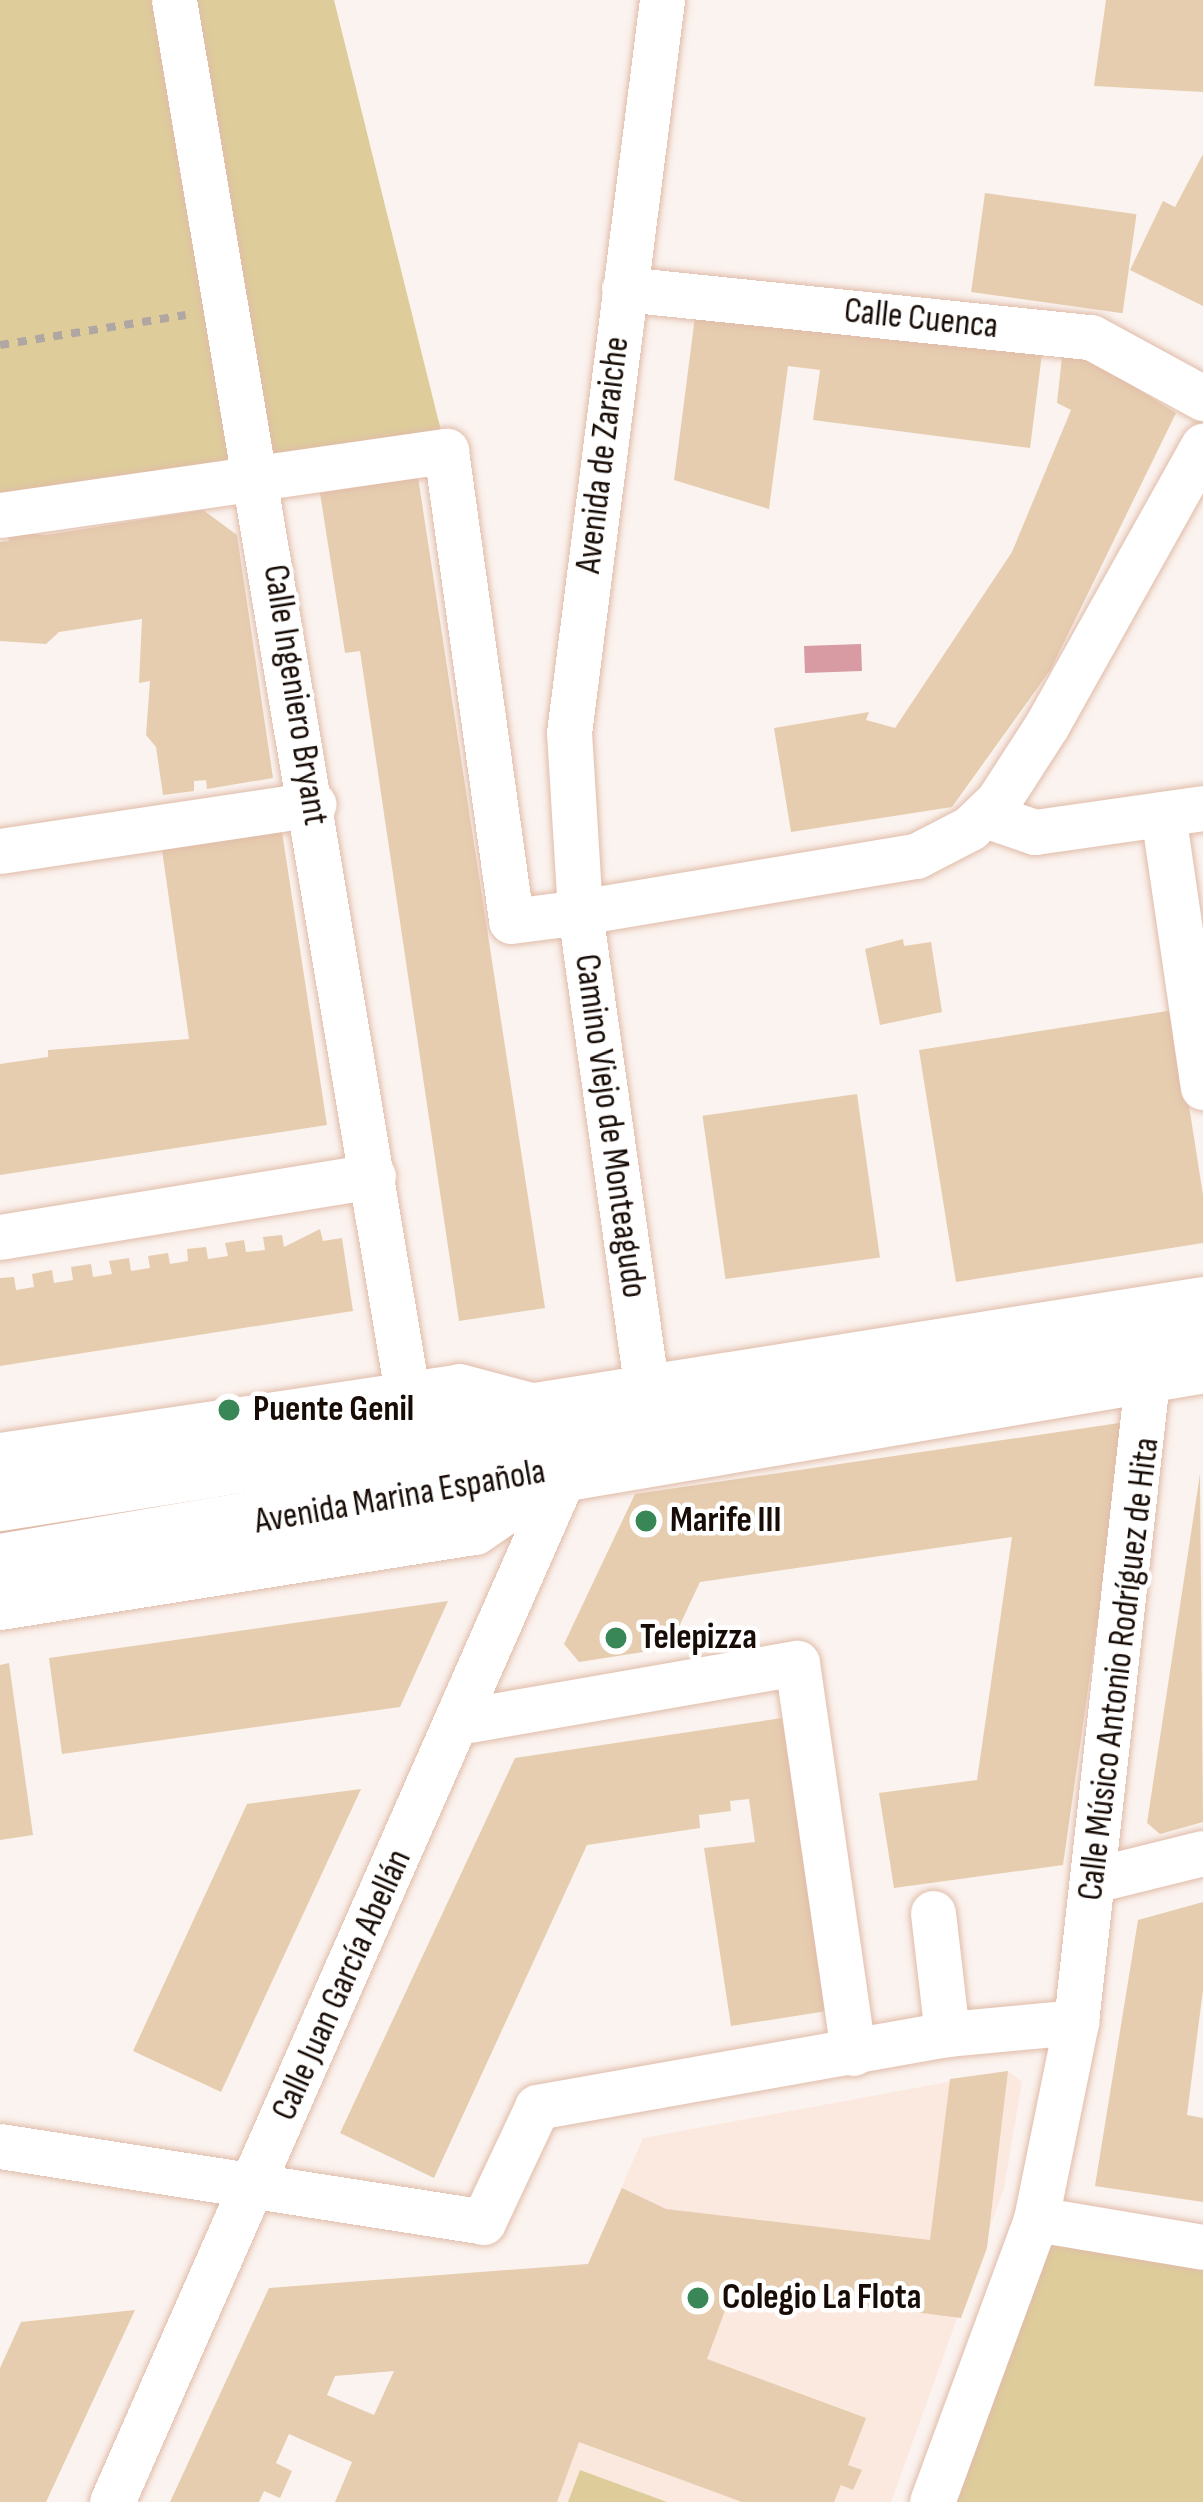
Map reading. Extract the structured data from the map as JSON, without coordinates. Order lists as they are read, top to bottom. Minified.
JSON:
{"streets":{"main road":["Avenida Marina Española"],"street":["Calle Cuenca","Avenida de Zaraiche","Calle Ingeniero Bryant","Camino Viejo de Monteagudo","Calle Músico Antonio Rodríguez de Hita","Calle Juan García Abellán"]},"crossings":[["Calle Cuenca","Avenida de Zaraiche"],["Avenida de Zaraiche","Camino Viejo de Monteagudo"],["Calle Ingeniero Bryant","Avenida Marina Española"],["Avenida Marina Española","Calle Juan García Abellán"]],"places":["Puente Genil","Marife III","Telepizza","Colegio La Flota"]}
